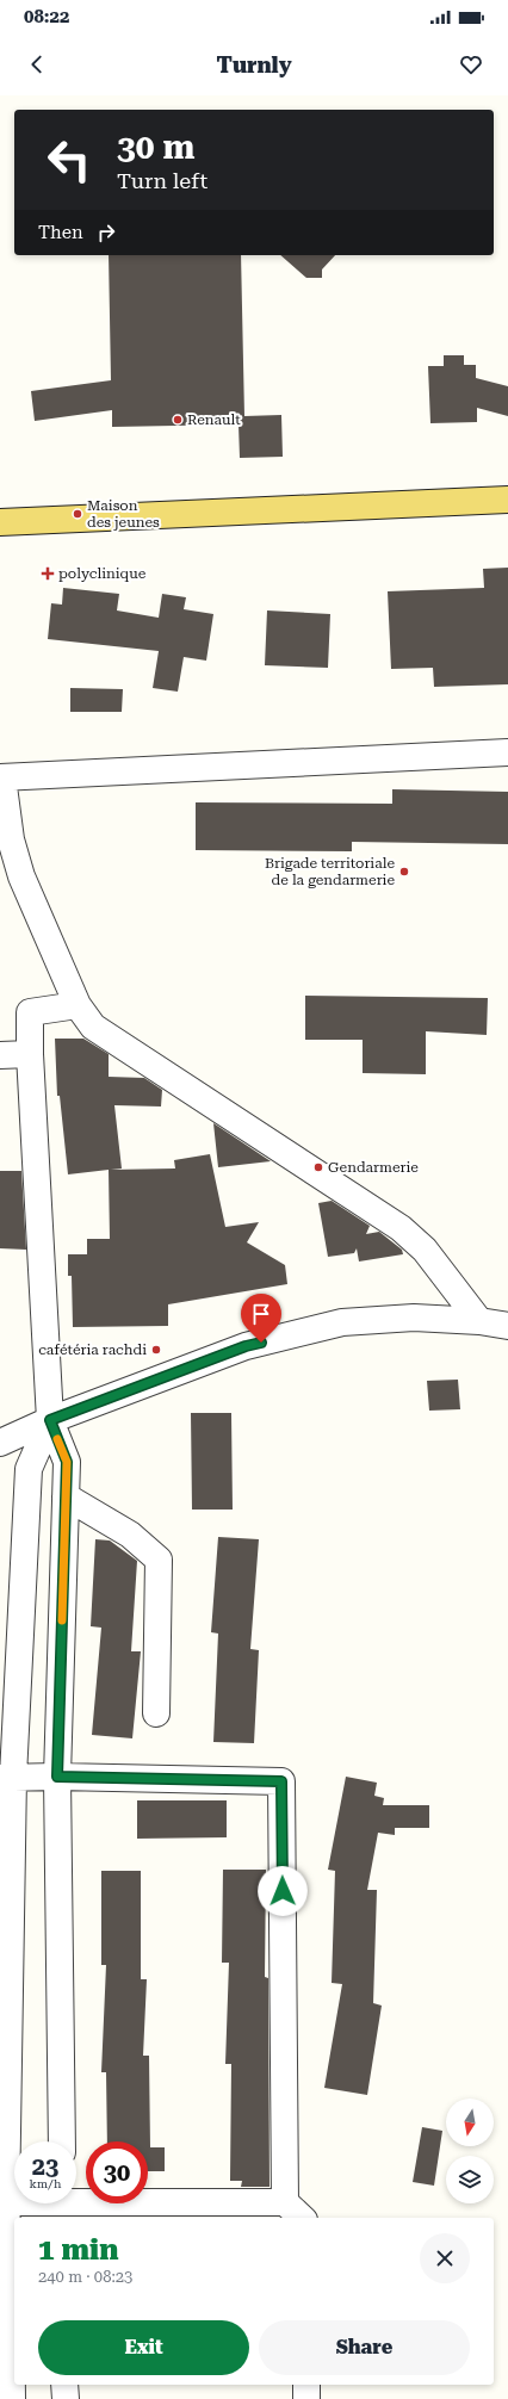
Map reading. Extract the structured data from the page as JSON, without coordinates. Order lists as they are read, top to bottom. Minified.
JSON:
{"places":{"other":["Renault","Maison des jeunes","Brigade territoriale de la gendarmerie","Gendarmerie","cafétéria rachdi"],"health":["polyclinique"]},"north":"bottom","page":{"status":"08:22","header":"Turnly","turn":["30 m","Turn left"],"then":"Then","speed":"23 km/h","limit":"30","heading":["1 min","240 m · 08:23"],"buttons":["Exit","Share"]}}
